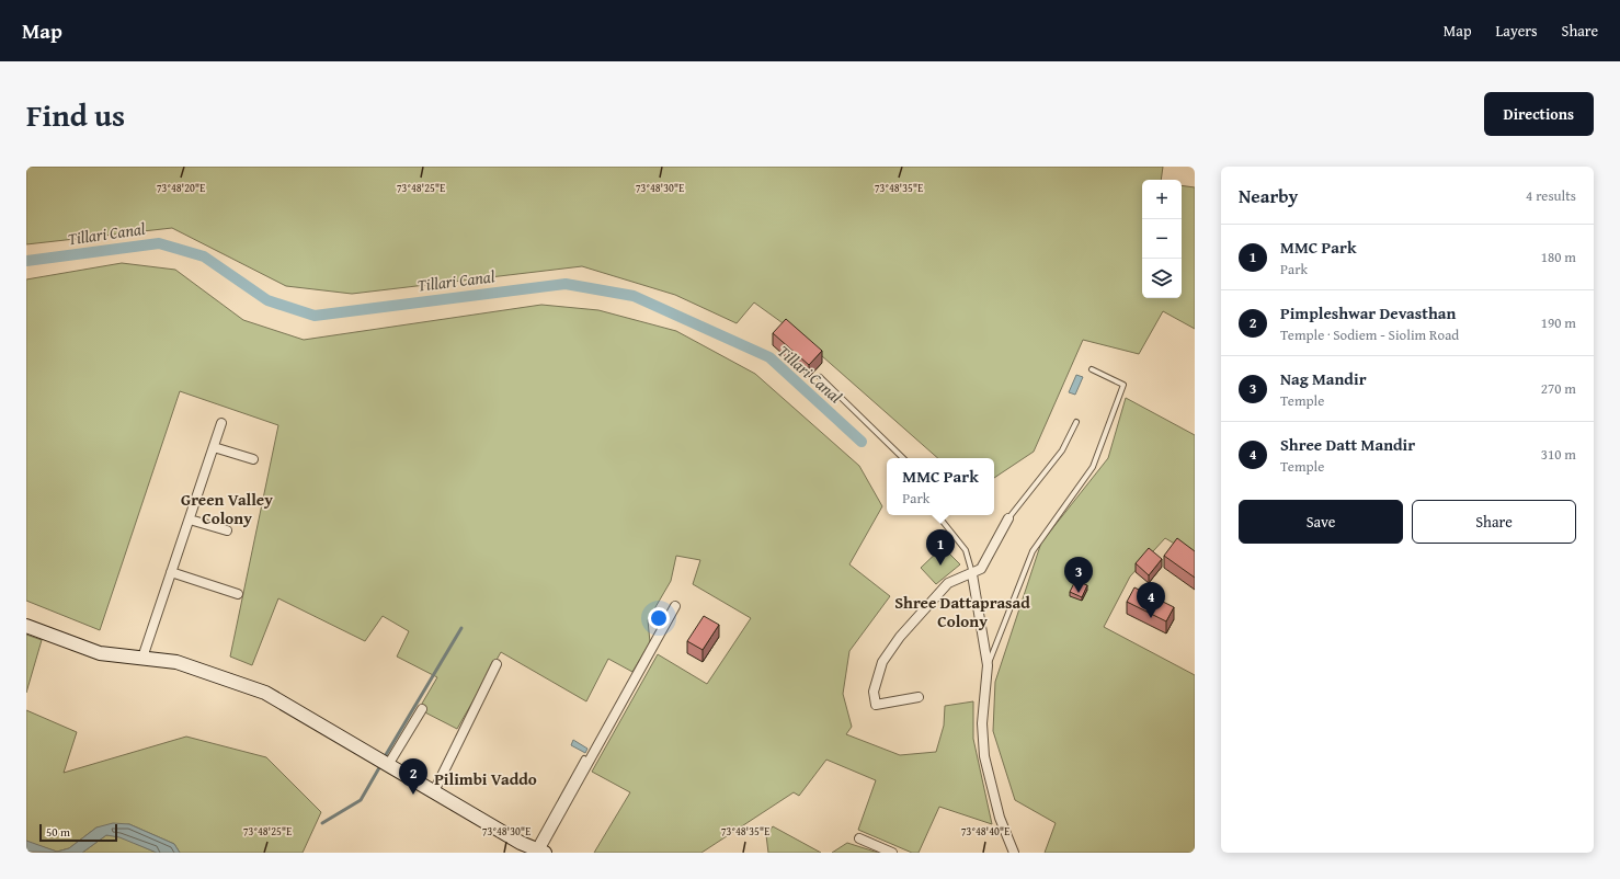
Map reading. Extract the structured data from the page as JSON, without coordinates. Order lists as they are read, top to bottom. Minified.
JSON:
{"districts":["Green Valley Colony","Shree Dattaprasad Colony","Pilimbi Vaddo"],"water":["Tillari Canal"],"scale_bar":"50 m","page":{"header":"Map","nav":["Map","Layers","Share"],"title":"Find us","buttons":["Directions",["Save","Share"]],"heading":["Nearby","4 results"],"map_buttons":["+","−"],"list":[{"mark":"1","name":"MMC Park","note":"Park","value":"180 m"},{"mark":"2","name":"Pimpleshwar Devasthan","note":"Temple · Sodiem - Siolim Road","value":"190 m"},{"mark":"3","name":"Nag Mandir","note":"Temple","value":"270 m"},{"mark":"4","name":"Shree Datt Mandir","note":"Temple","value":"310 m"}],"popup":["MMC Park","Park"],"pins":["1","3","4","2"],"scale":"50 m"},"coordinates":["73°48'20\"E","73°48'25\"E","73°48'30\"E","73°48'35\"E","73°48'40\"E"]}
